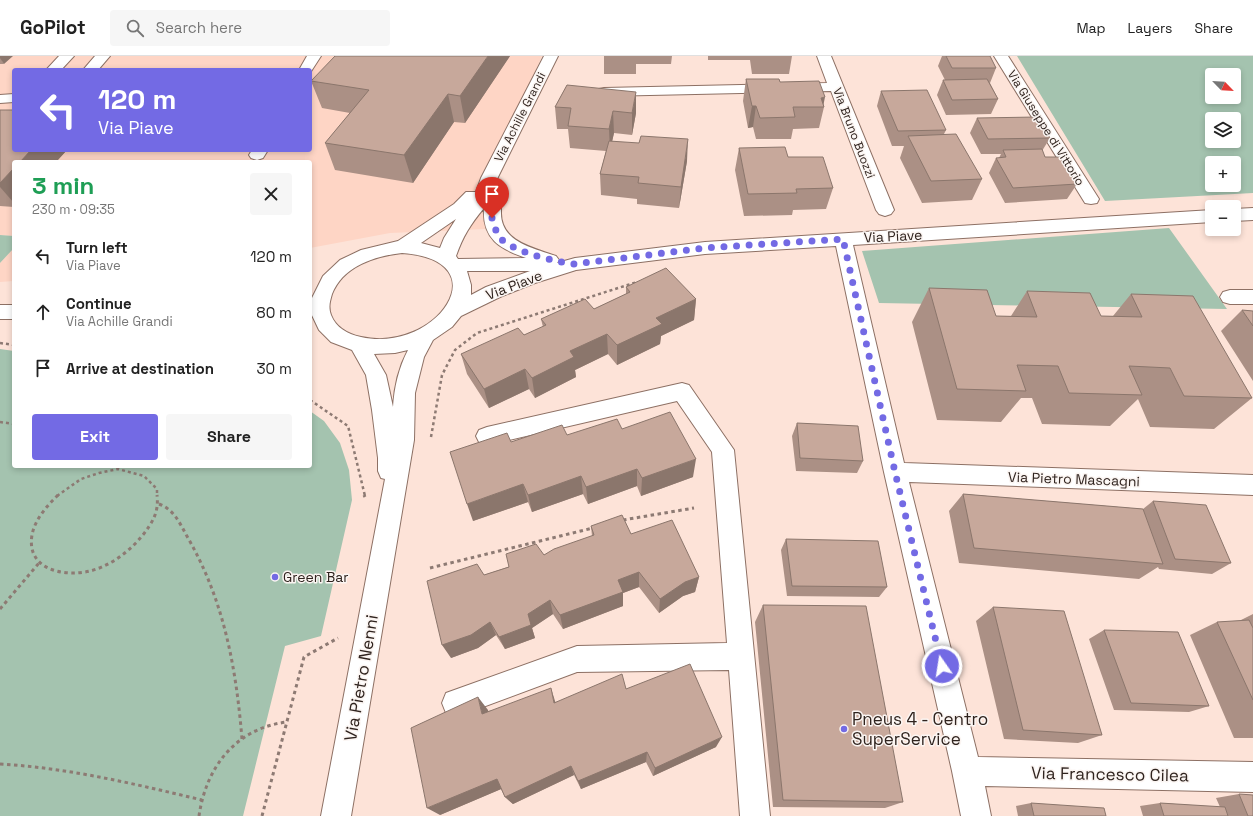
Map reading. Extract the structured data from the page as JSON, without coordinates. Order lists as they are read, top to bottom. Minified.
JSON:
{"streets":{"street":["Via Achille Grandi","Via Giuseppe di Vittorio","Via Bruno Buozzi","Via Piave","Via Pietro Mascagni","Via Pietro Nenni","Via Francesco Cilea"]},"crossings":[["Via Achille Grandi","Via Piave"],["Via Achille Grandi","Via Pietro Nenni"],["Via Piave","Via Pietro Nenni"]],"places":["Green Bar","Pneus 4 - Centro SuperService"],"north":"bottom right","page":{"header":"GoPilot","search":"Search here","nav":["Map","Layers","Share"],"map_buttons":["+","−"],"turn":["120 m","Via Piave"],"heading":["3 min","230 m · 09:35"],"list":[{"name":"Turn left","note":"Via Piave","value":"120 m"},{"name":"Continue","note":"Via Achille Grandi","value":"80 m"},{"name":"Arrive at destination","value":"30 m"}],"buttons":["Exit","Share"]}}
